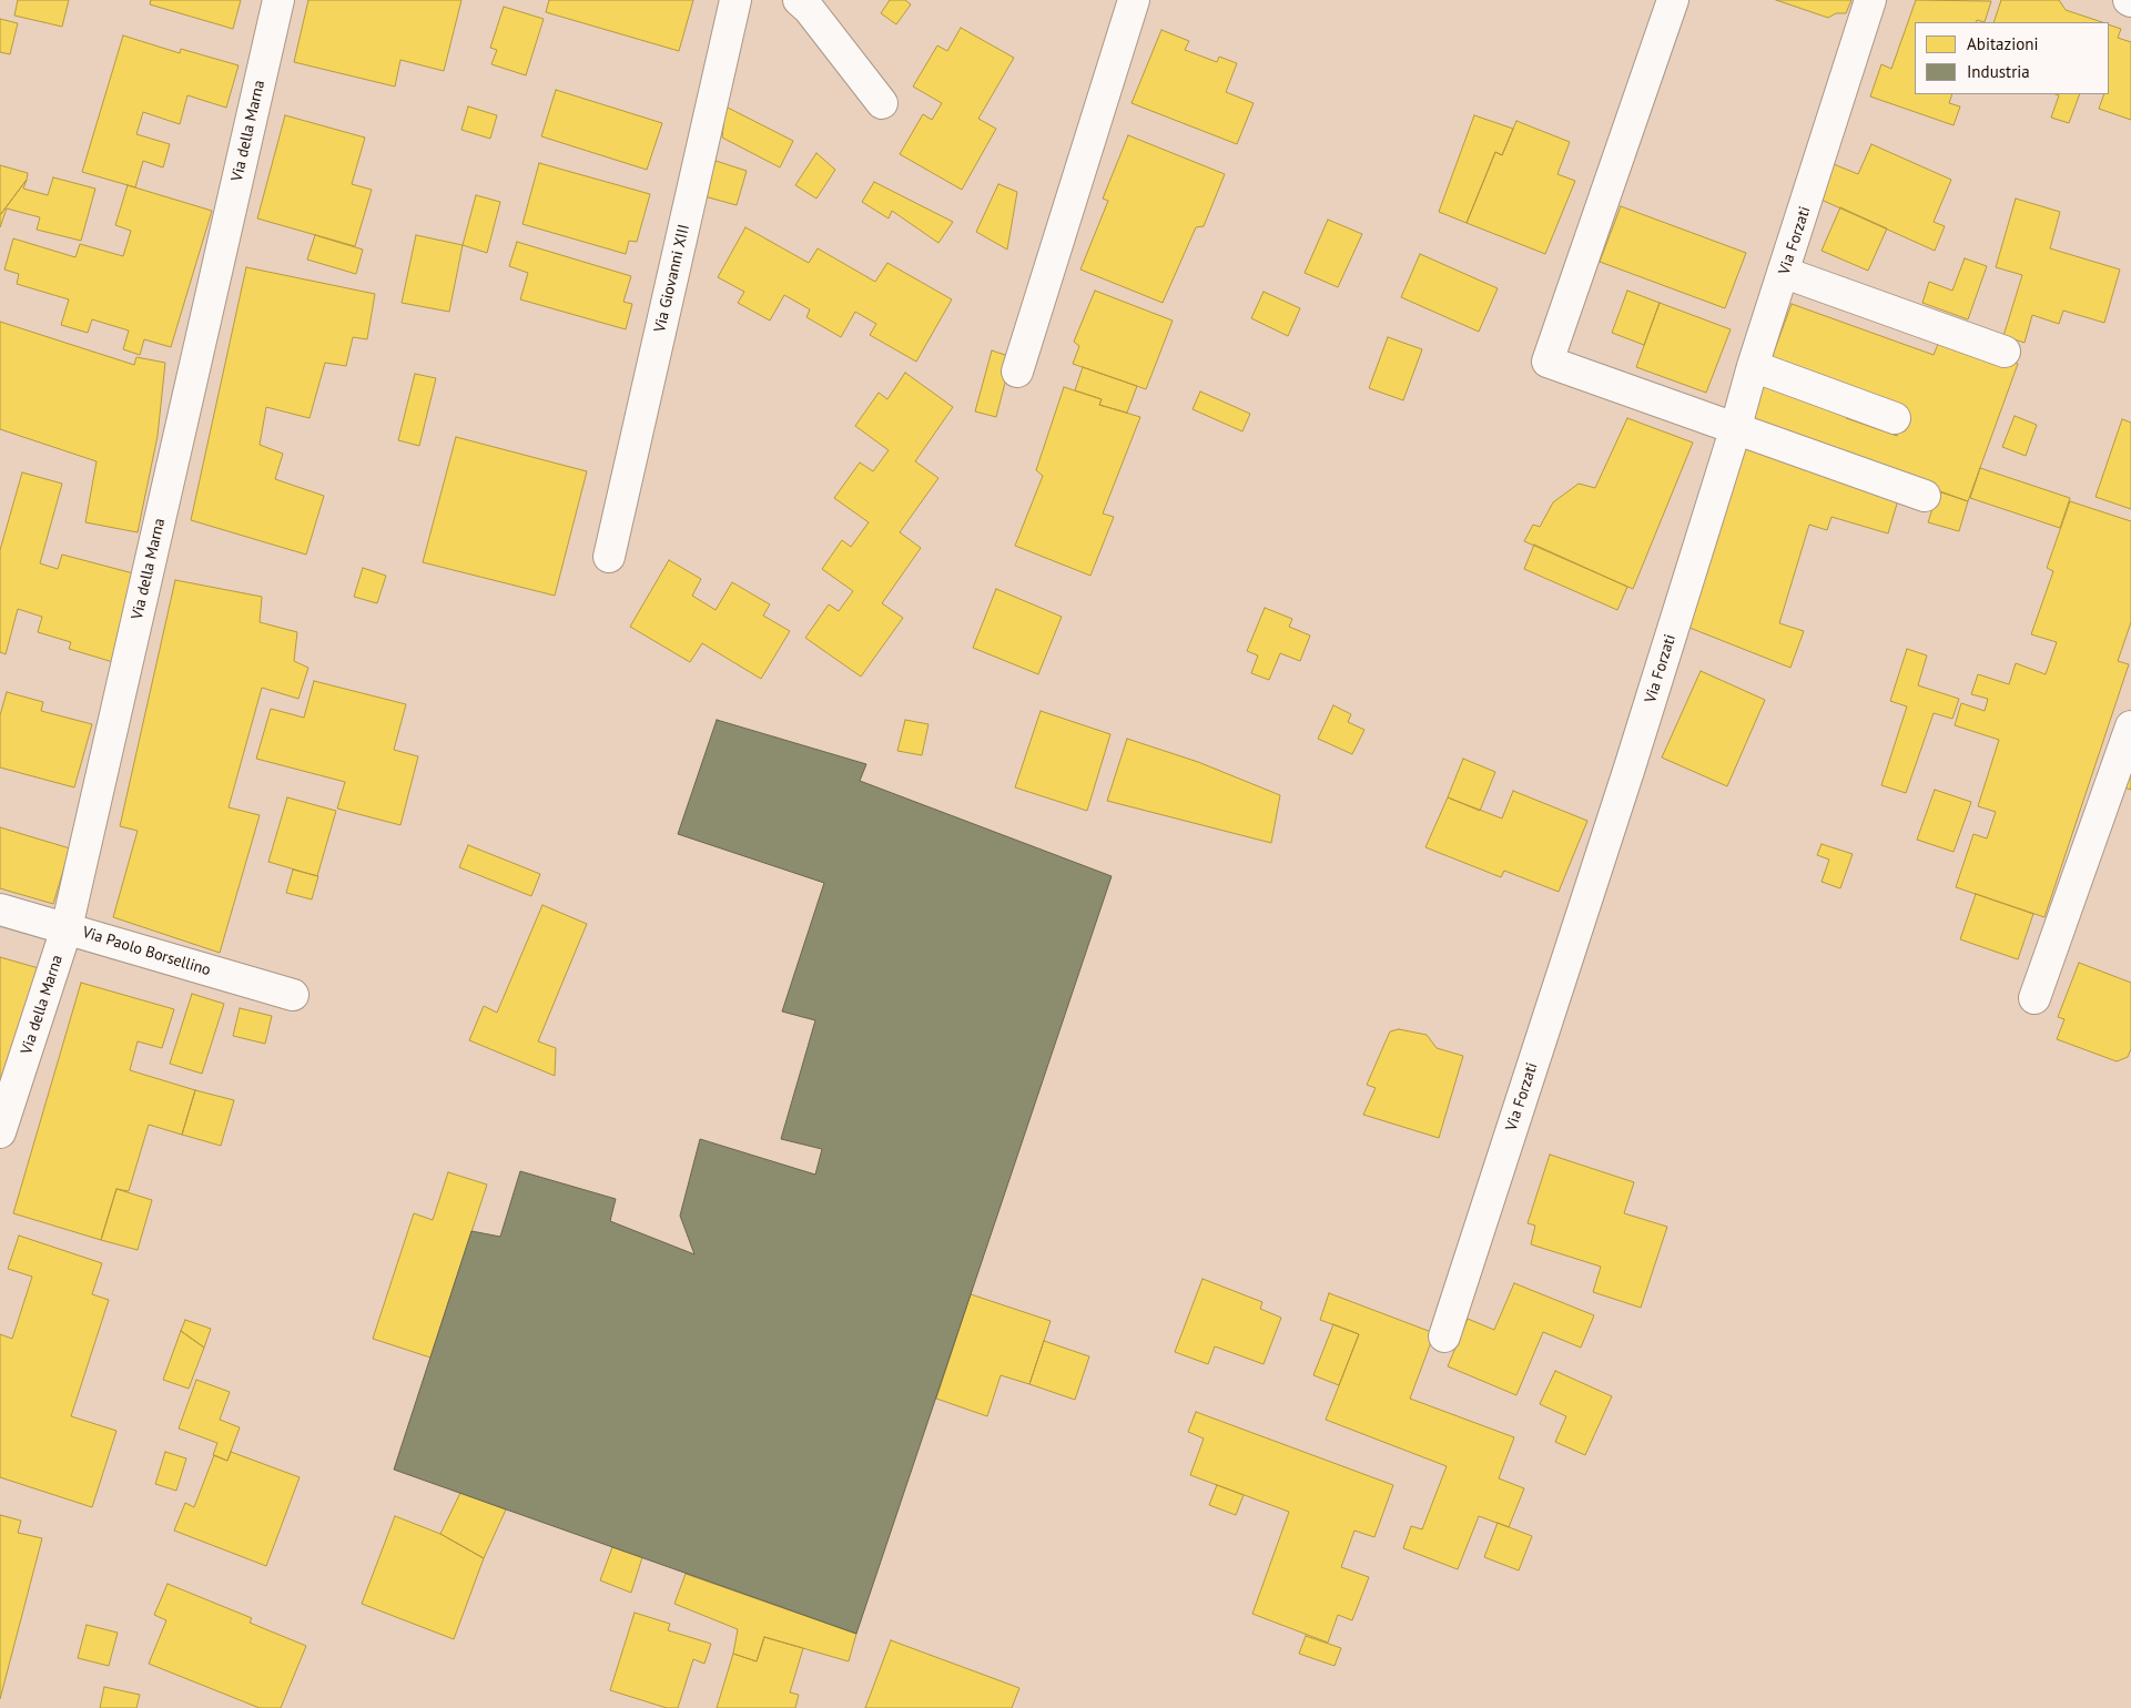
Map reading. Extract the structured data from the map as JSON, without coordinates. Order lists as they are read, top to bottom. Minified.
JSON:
{"streets":{"street":["Via della Marna","Via Forzati","Via Giovanni XIII","Via Paolo Borsellino"]},"crossings":[["Via della Marna","Via Paolo Borsellino"]],"legend":["Abitazioni","Industria"]}
